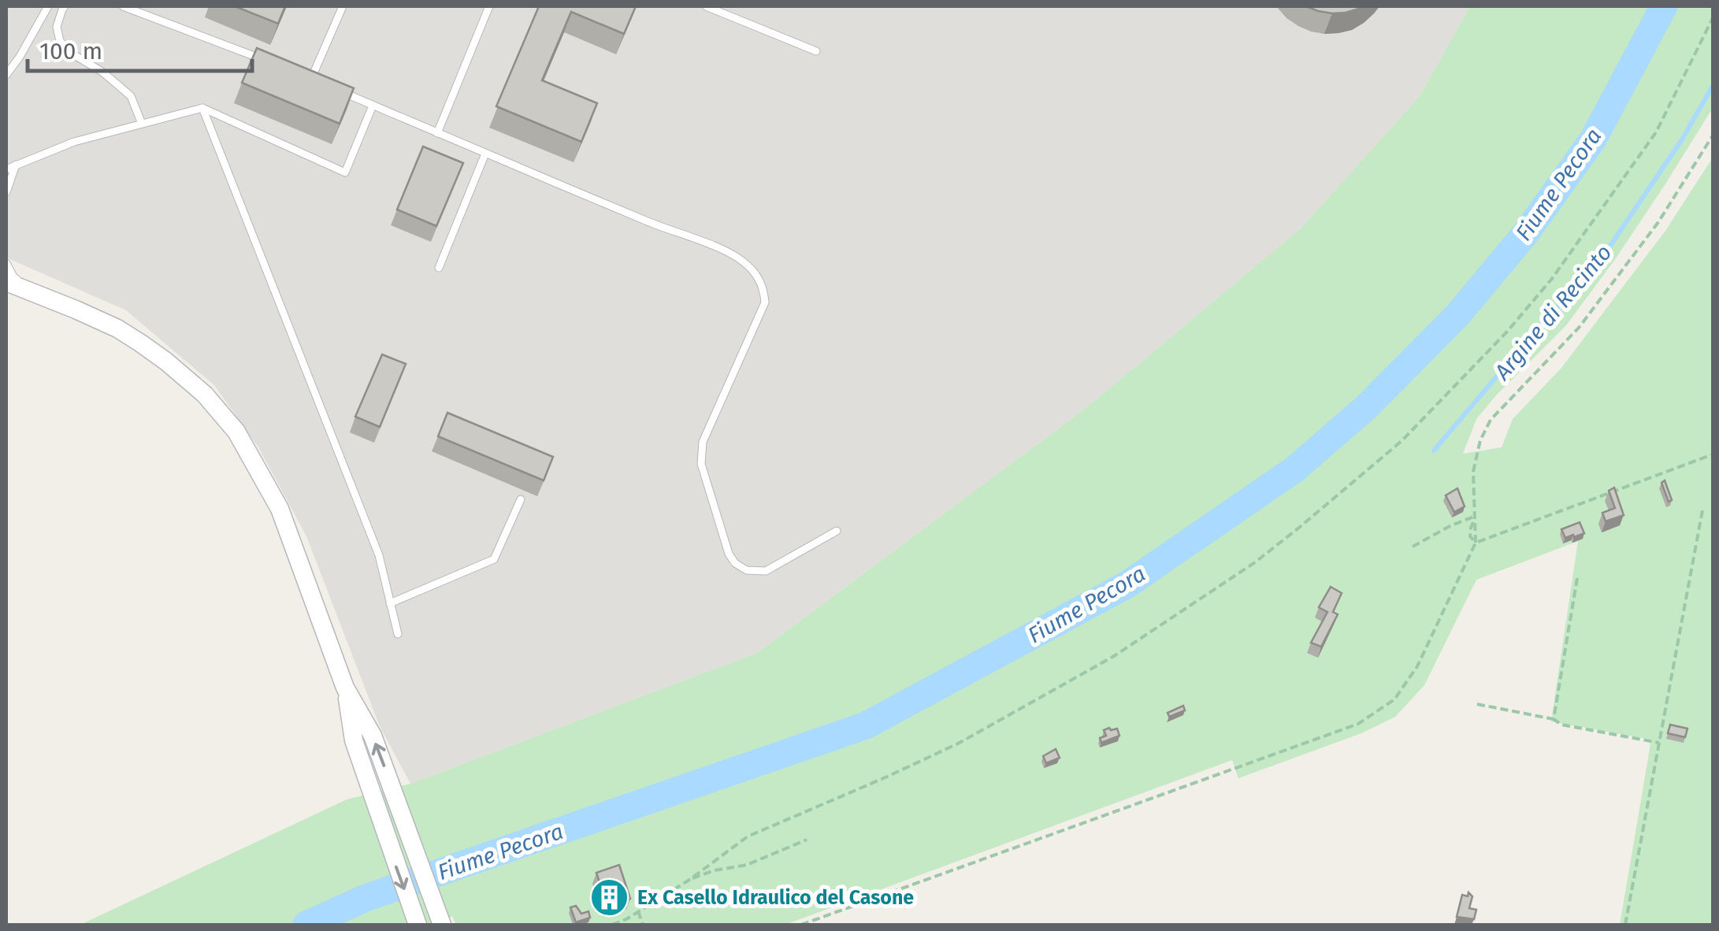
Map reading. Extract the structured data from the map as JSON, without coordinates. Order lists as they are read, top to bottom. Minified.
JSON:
{"water":["Fiume Pecora","Argine di Recinto"],"places":{"building":["Ex Casello Idraulico del Casone"]},"scale_bar":"100 m"}
